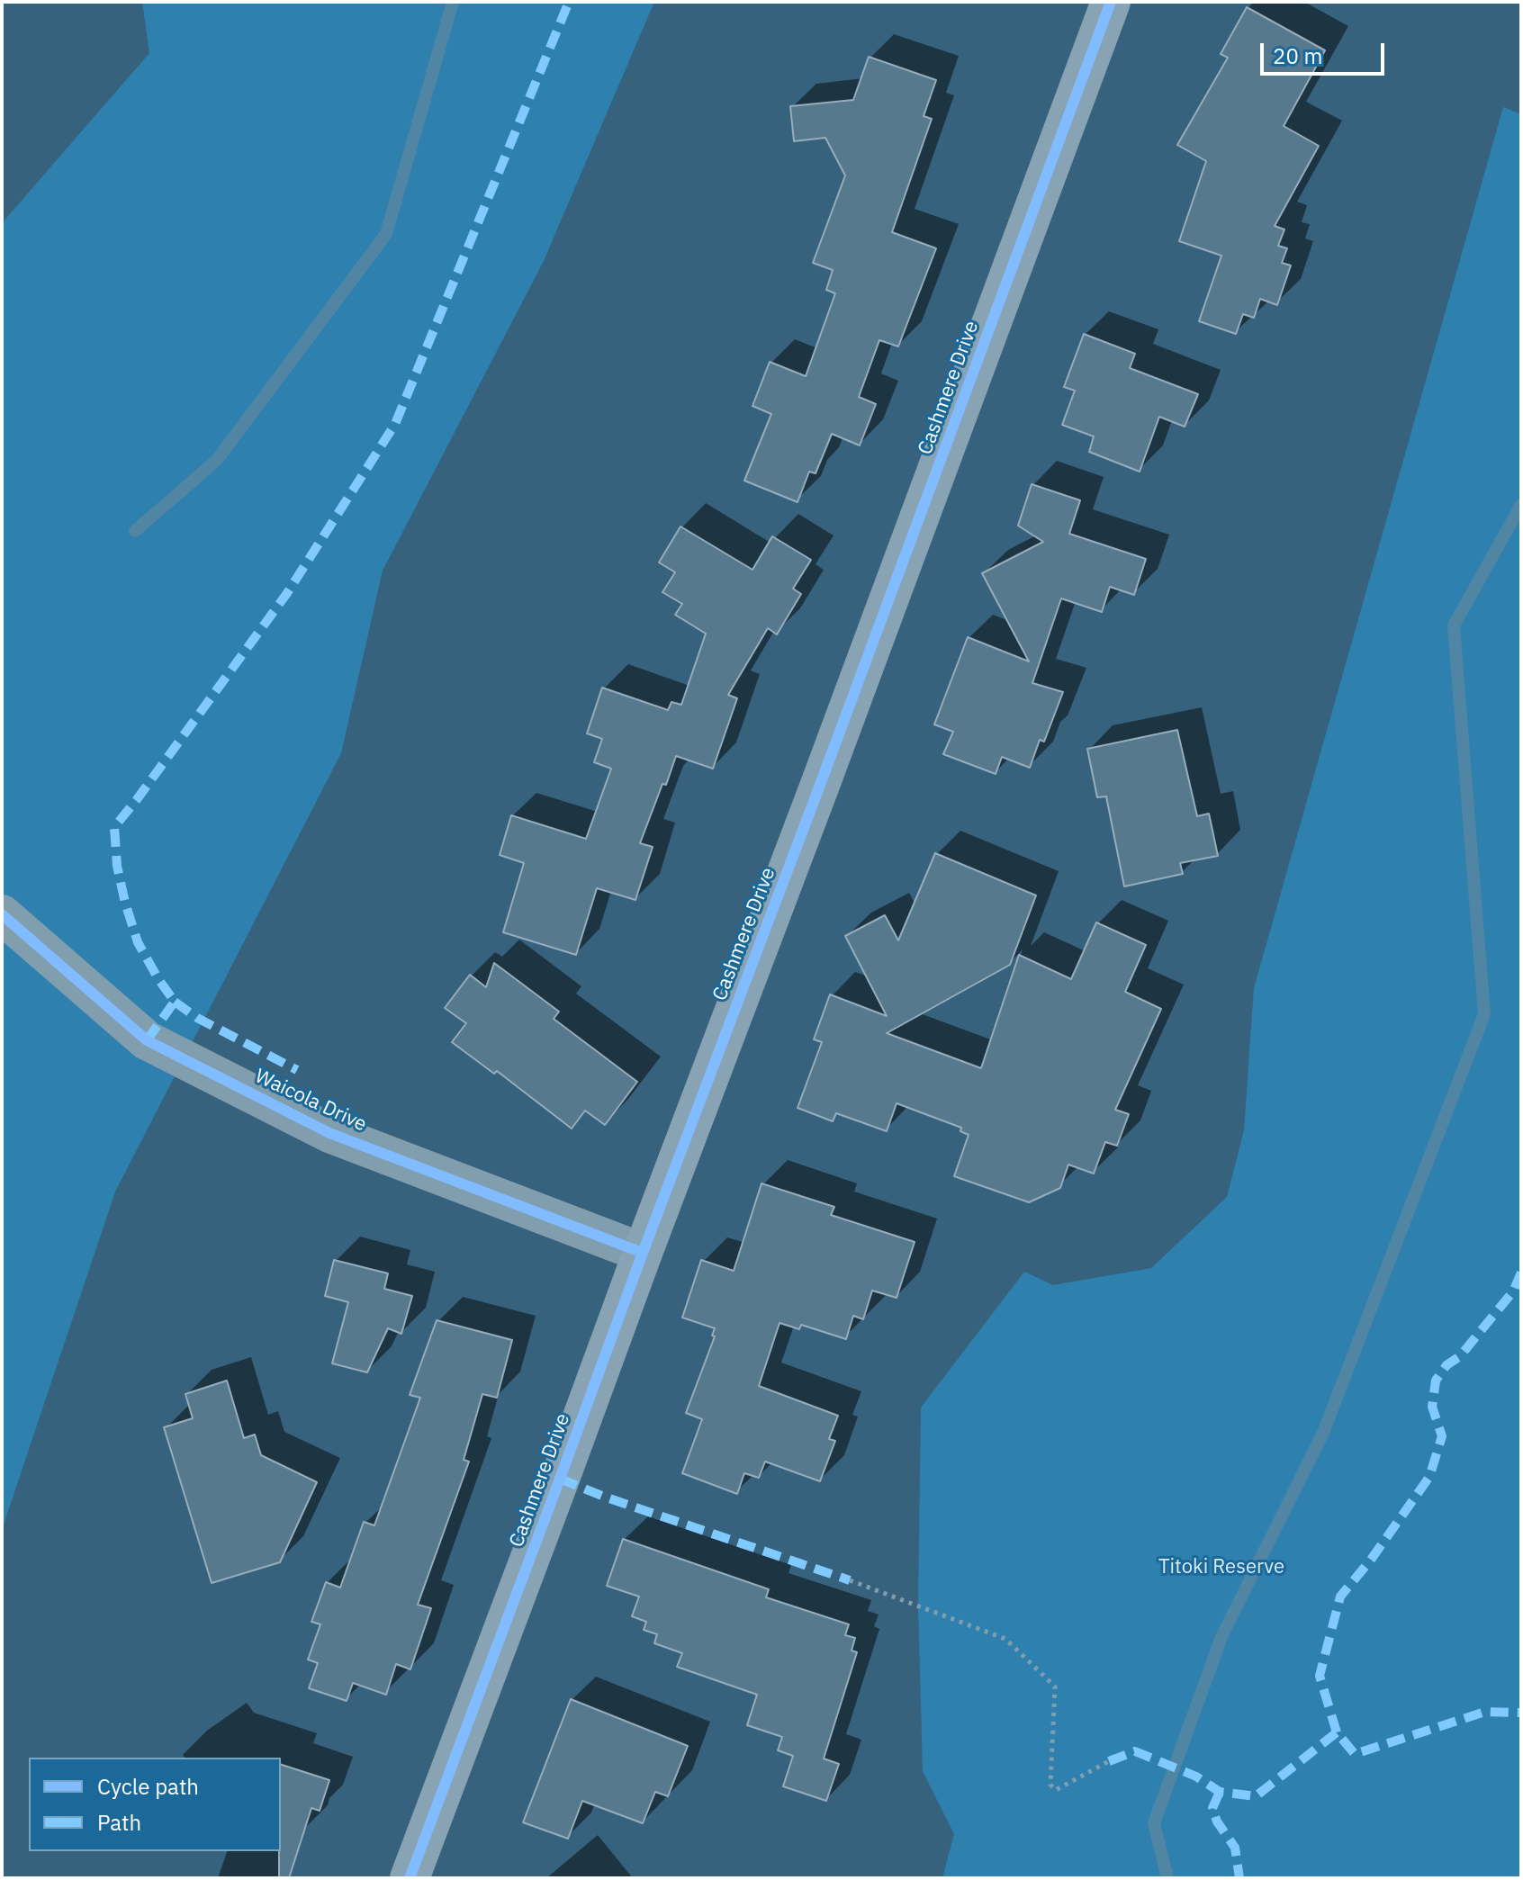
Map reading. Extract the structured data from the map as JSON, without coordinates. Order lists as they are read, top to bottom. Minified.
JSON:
{"streets":{"street":["Cashmere Drive","Waicola Drive"]},"crossings":[["Cashmere Drive","Waicola Drive"]],"parks":["Titoki Reserve"],"legend":["Cycle path","Path"],"scale_bar":"20 m"}
